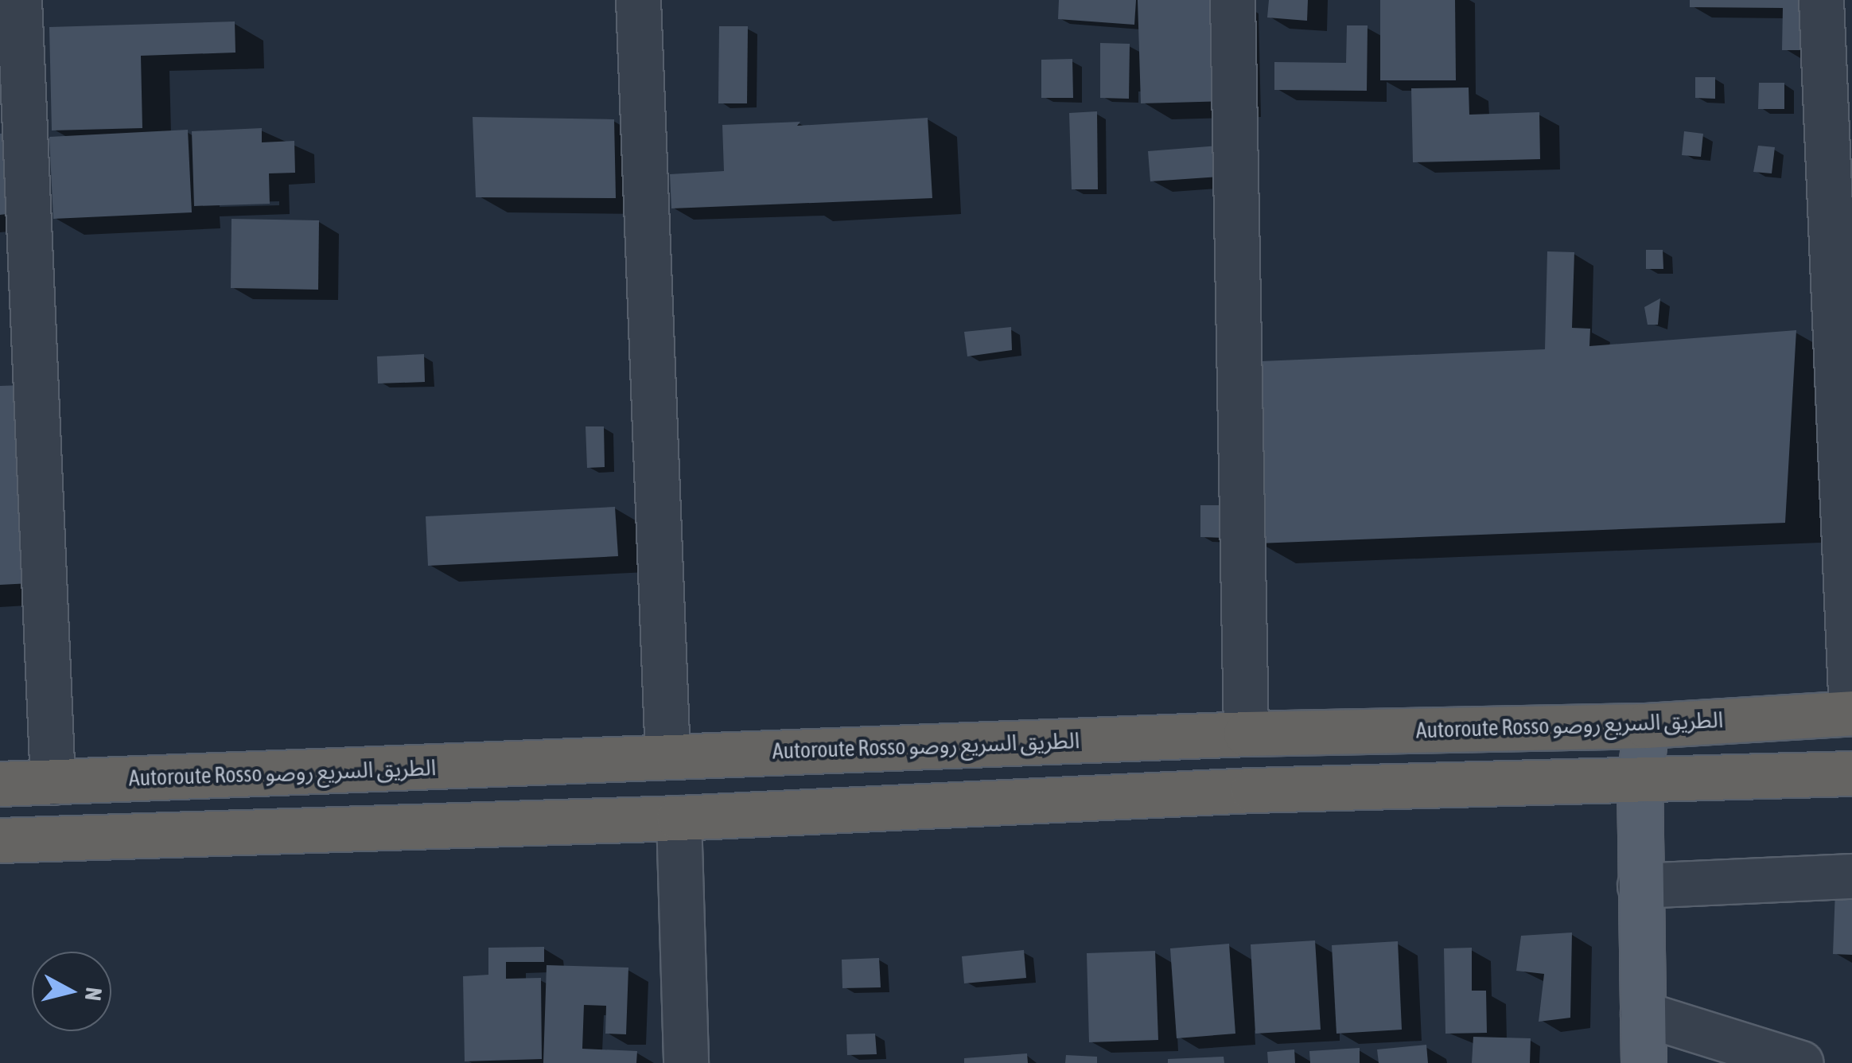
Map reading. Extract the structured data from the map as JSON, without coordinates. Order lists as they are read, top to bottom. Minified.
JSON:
{"streets":{"highway":["Autoroute Rosso الطريق السريع روصو"]},"north":"right"}
